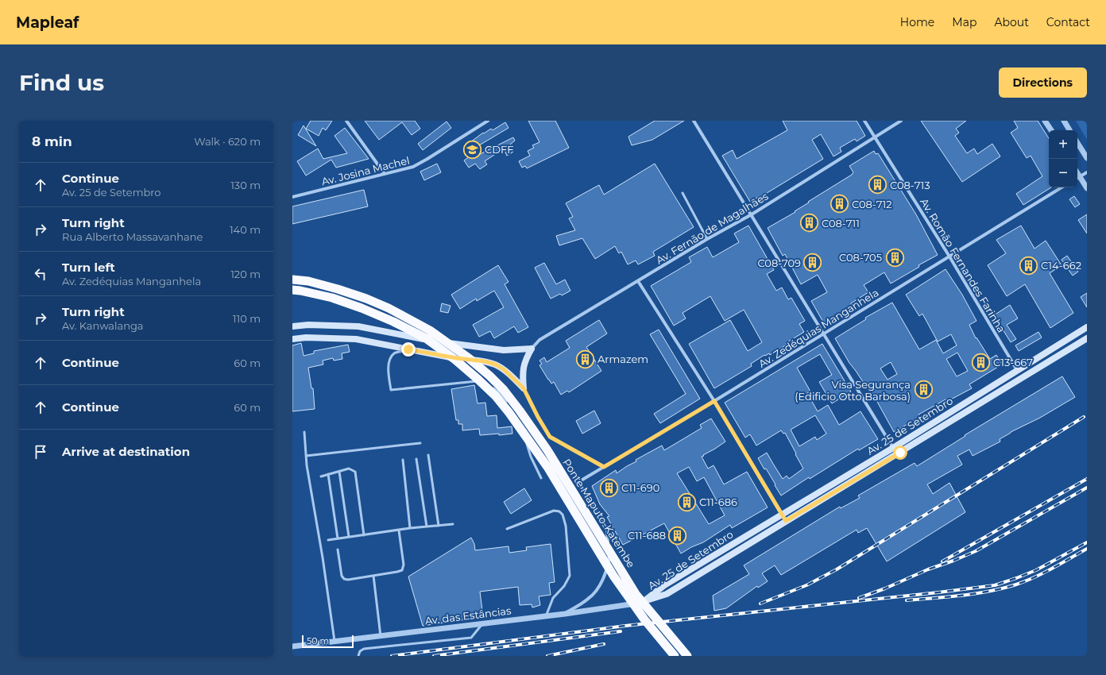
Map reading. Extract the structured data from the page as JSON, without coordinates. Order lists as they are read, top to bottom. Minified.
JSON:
{"streets":{"highway":["Ponte Maputo-Katembe"],"main road":["Av. 25 de Setembro"],"street":["Av. Josina Machel","Av. Fernão de Magalhães","Av. Romão Fernandes Farinha","Av. Zedéquias Manganhela","Av. das Estâncias"]},"crossings":[["Av. Fernão de Magalhães","Av. Romão Fernandes Farinha"],["Av. Romão Fernandes Farinha","Av. Zedéquias Manganhela"],["Av. Romão Fernandes Farinha","Av. 25 de Setembro"],["Av. Zedéquias Manganhela","Av. das Estâncias"],["Av. 25 de Setembro","Av. das Estâncias"]],"places":{"school or university":["CDFF"],"building":["C08-713","C08-712","C08-711","C08-705","C08-709","C14-662","Armazem","C13-667","Visa Segurança (Edificio Otto Barbosa)","C11-690","C11-686","C11-688"]},"scale_bar":"50 m","page":{"header":"Mapleaf","nav":["Home","Map","About","Contact"],"buttons":"Directions","title":"Find us","heading":["8 min","Walk · 620 m"],"map_buttons":["+","−"],"list":[["Continue","Av. 25 de Setembro","130 m"],["Turn right","Rua Alberto Massavanhane","140 m"],["Turn left","Av. Zedéquias Manganhela","120 m"],["Turn right","Av. Kanwalanga","110 m"],["Continue","60 m"],["Continue","60 m"],"Arrive at destination"],"scale":"50 m"}}
